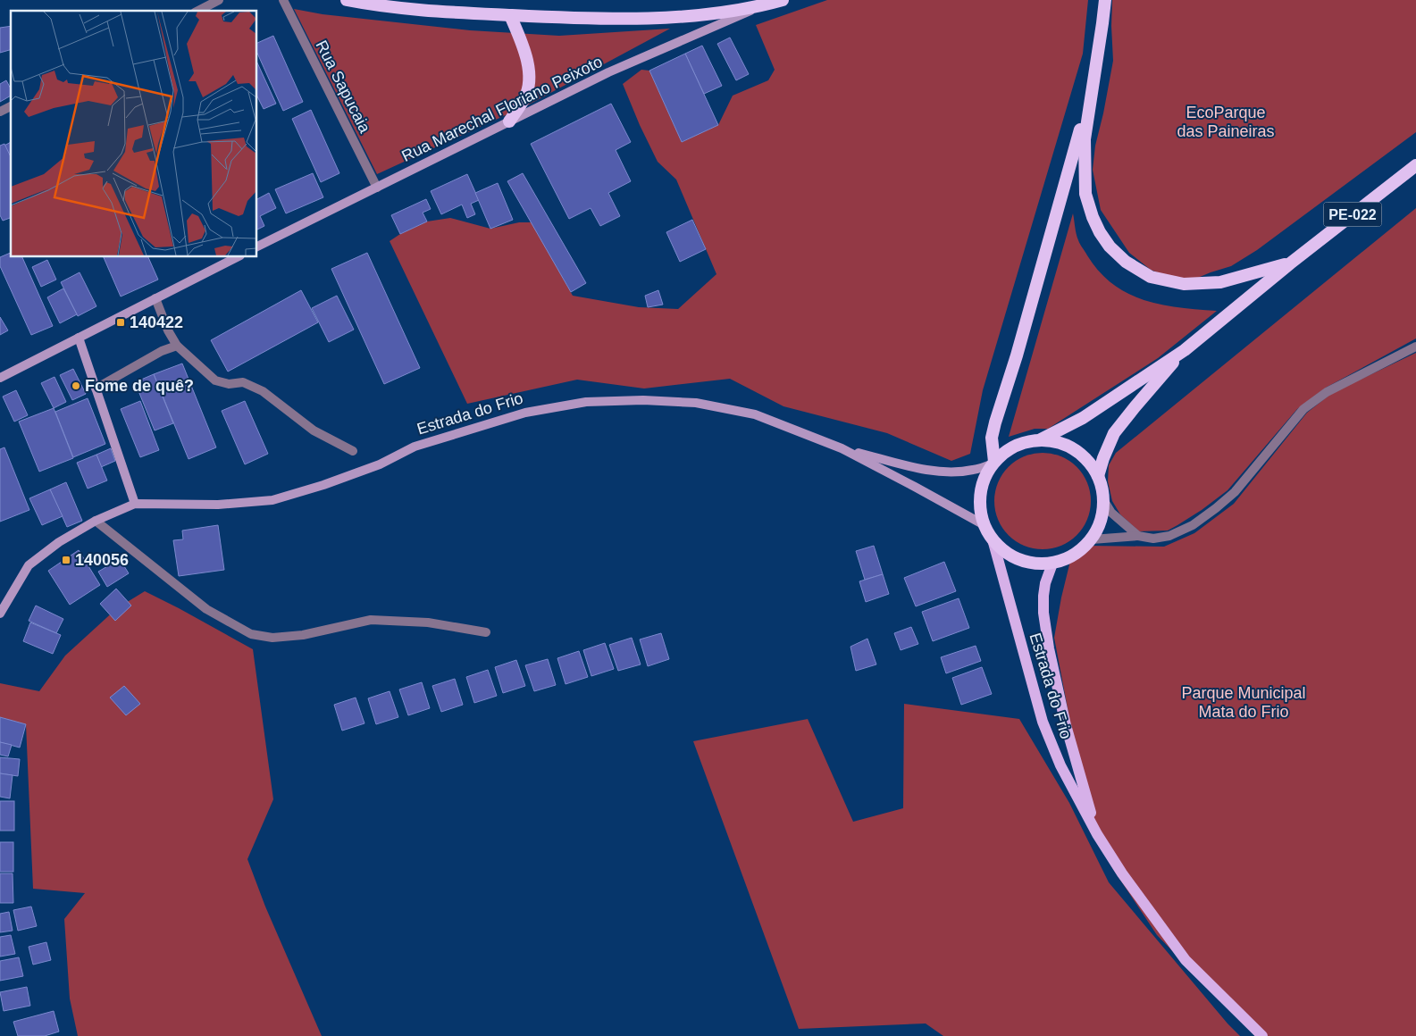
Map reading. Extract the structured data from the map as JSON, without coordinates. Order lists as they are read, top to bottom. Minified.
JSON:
{"streets":{"highway":["PE-022"],"main road":["Rua Marechal Floriano Peixoto","Estrada do Frio"],"street":["Rua Sapucaia"]},"crossings":[["Rua Sapucaia","Rua Marechal Floriano Peixoto"]],"parks":["EcoParque das Paineiras","Parque Municipal Mata do Frio"],"places":{"transit":["140422","140056"],"other":["Fome de quê?"]}}
